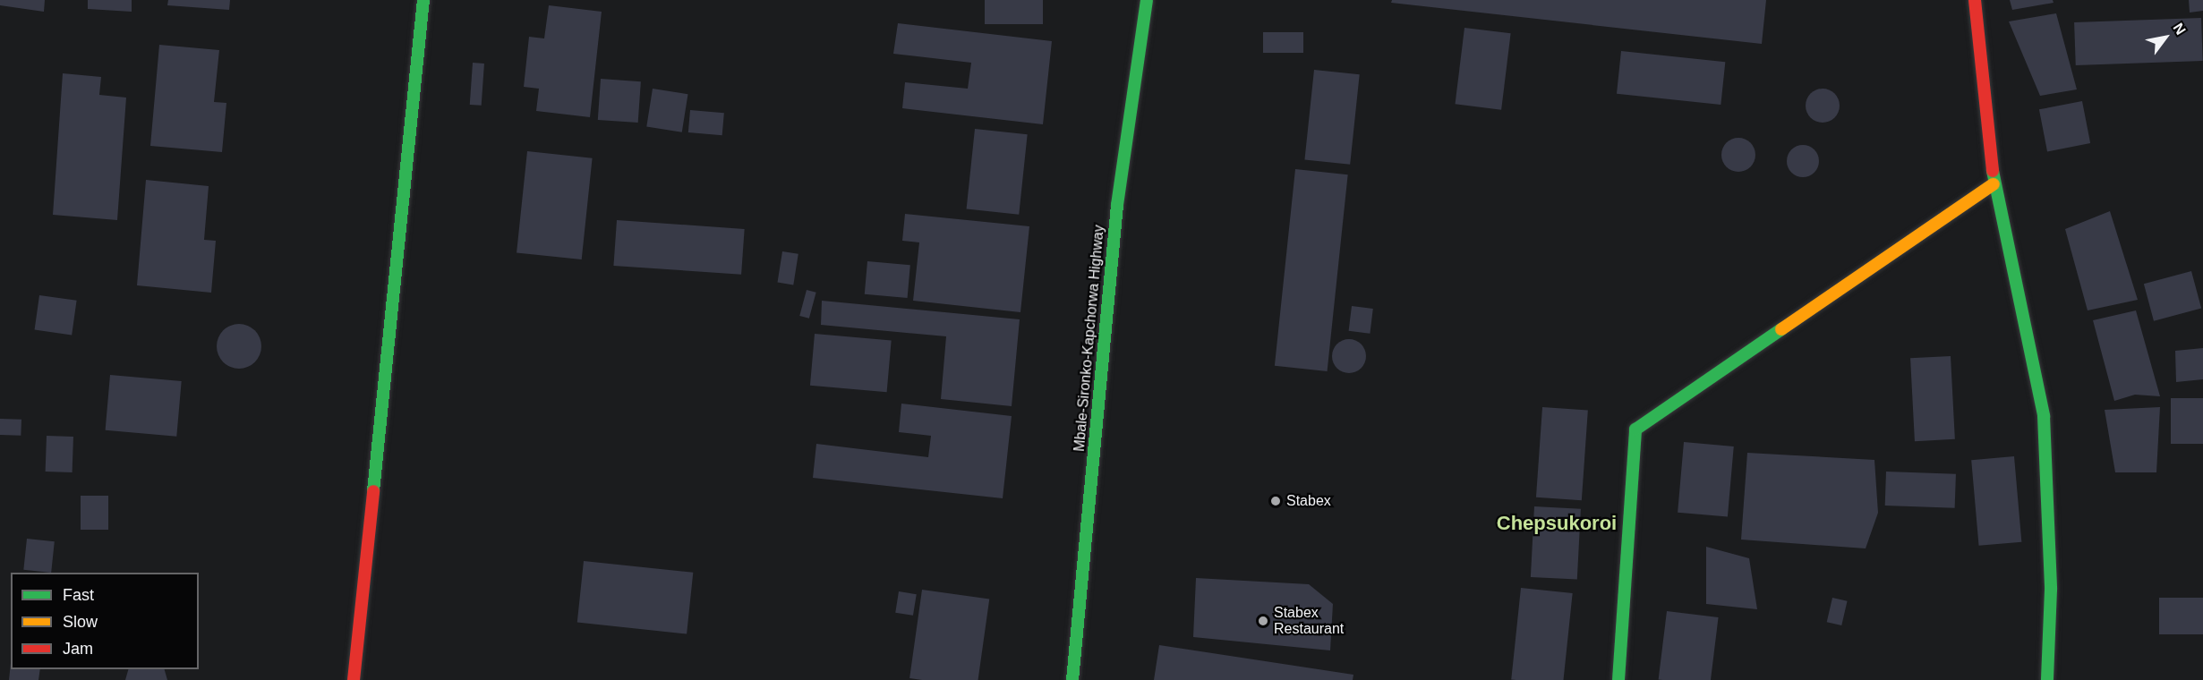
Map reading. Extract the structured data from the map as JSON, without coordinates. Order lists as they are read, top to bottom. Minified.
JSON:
{"streets":{"street":["Mbale-Sironko-Kapchorwa Highway"]},"districts":["Chepsukoroi"],"places":["Stabex","Stabex Restaurant"],"legend":["Fast","Slow","Jam"],"north":"top right"}
